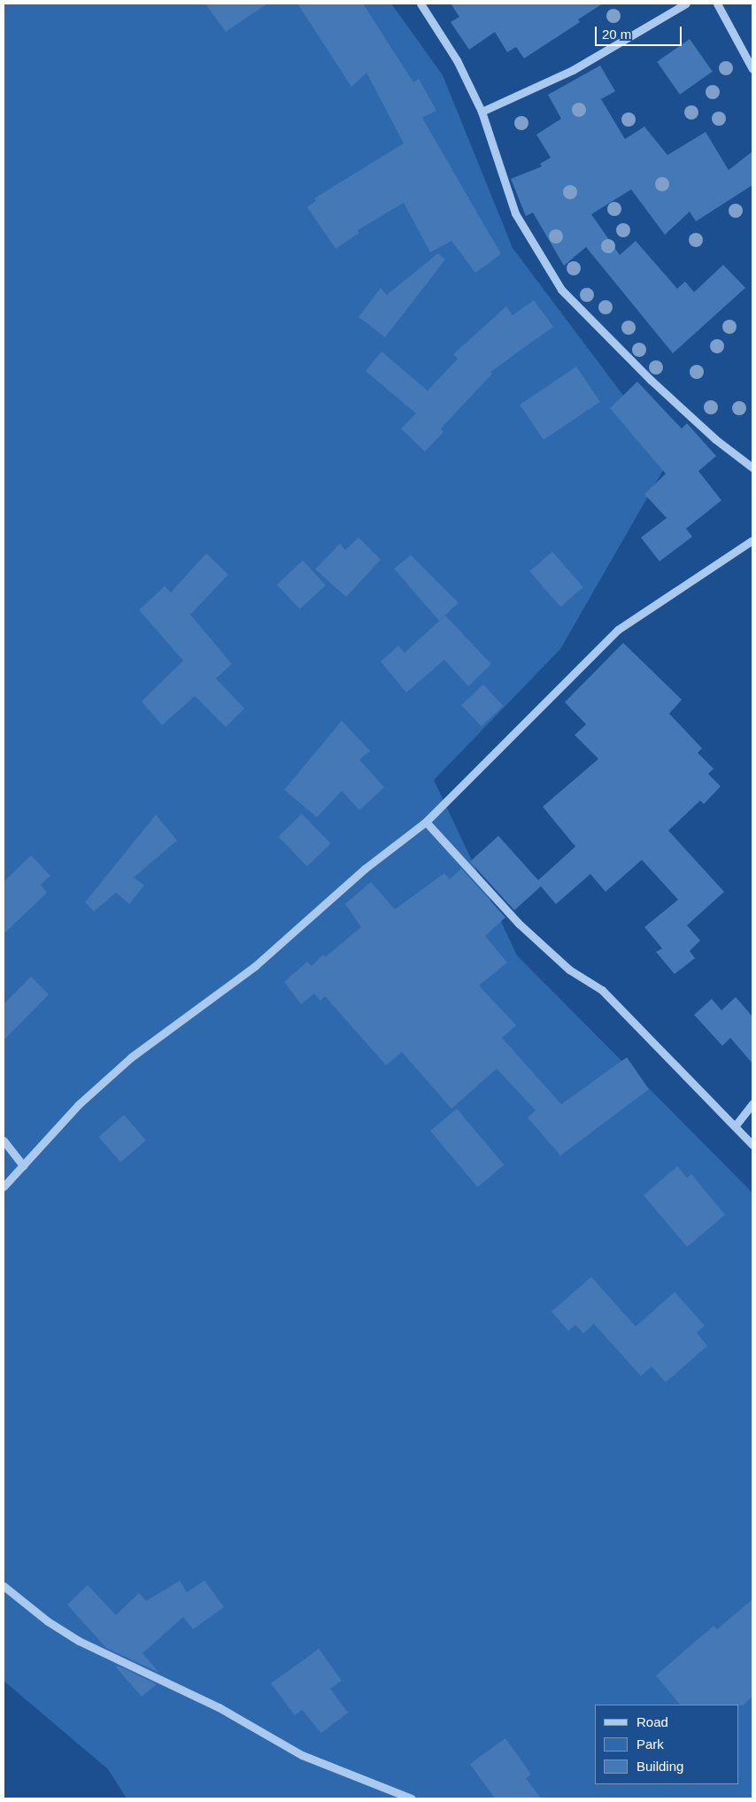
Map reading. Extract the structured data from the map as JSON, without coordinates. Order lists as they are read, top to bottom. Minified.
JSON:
{"legend":["Road","Park","Building"],"scale_bar":"20 m"}
